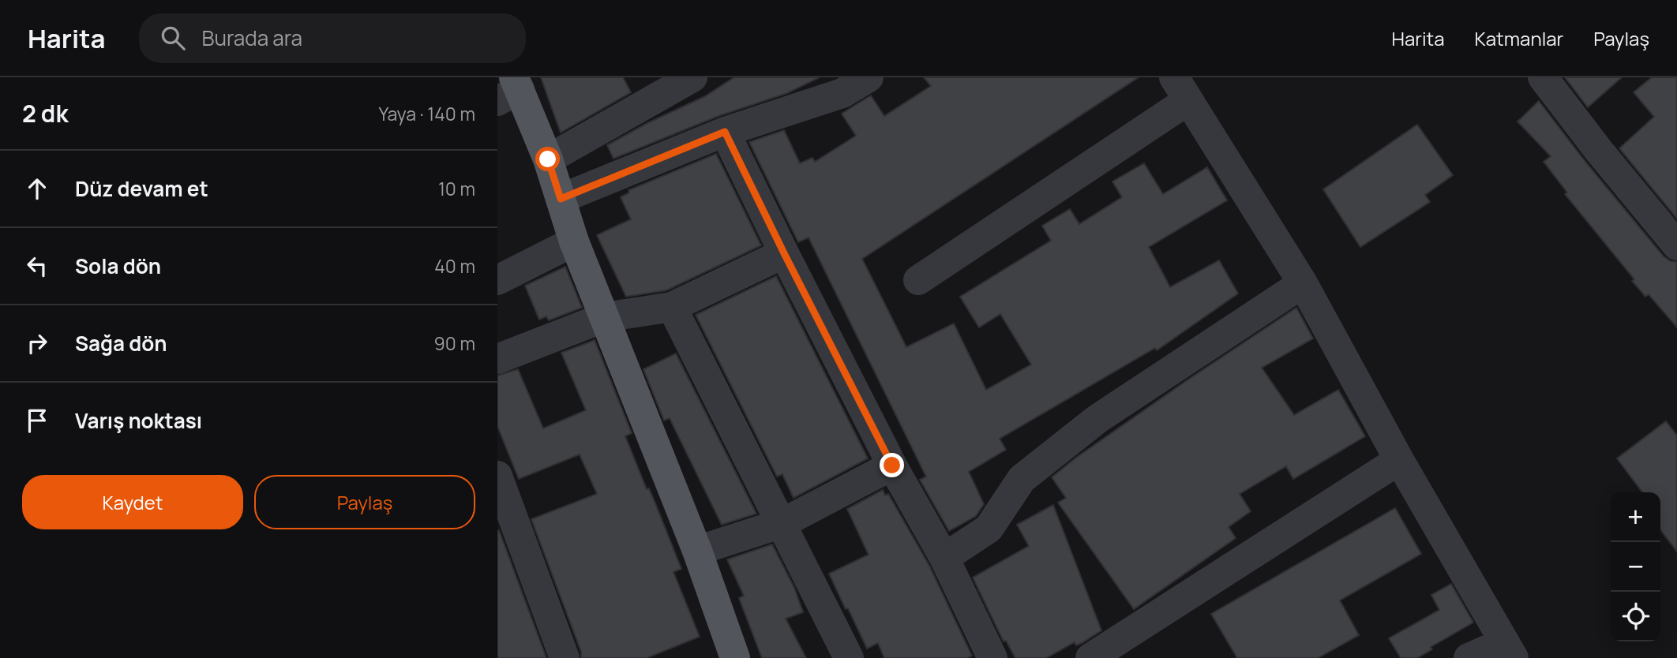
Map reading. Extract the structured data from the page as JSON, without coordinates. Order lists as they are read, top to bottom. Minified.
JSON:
{"page":{"header":"Harita","search":"Burada ara","nav":["Harita","Katmanlar","Paylaş"],"heading":["2 dk","Yaya · 140 m"],"list":[["Düz devam et","10 m"],["Sola dön","40 m"],["Sağa dön","90 m"],"Varış noktası"],"buttons":["Kaydet","Paylaş"],"map_buttons":["+","−"]}}
